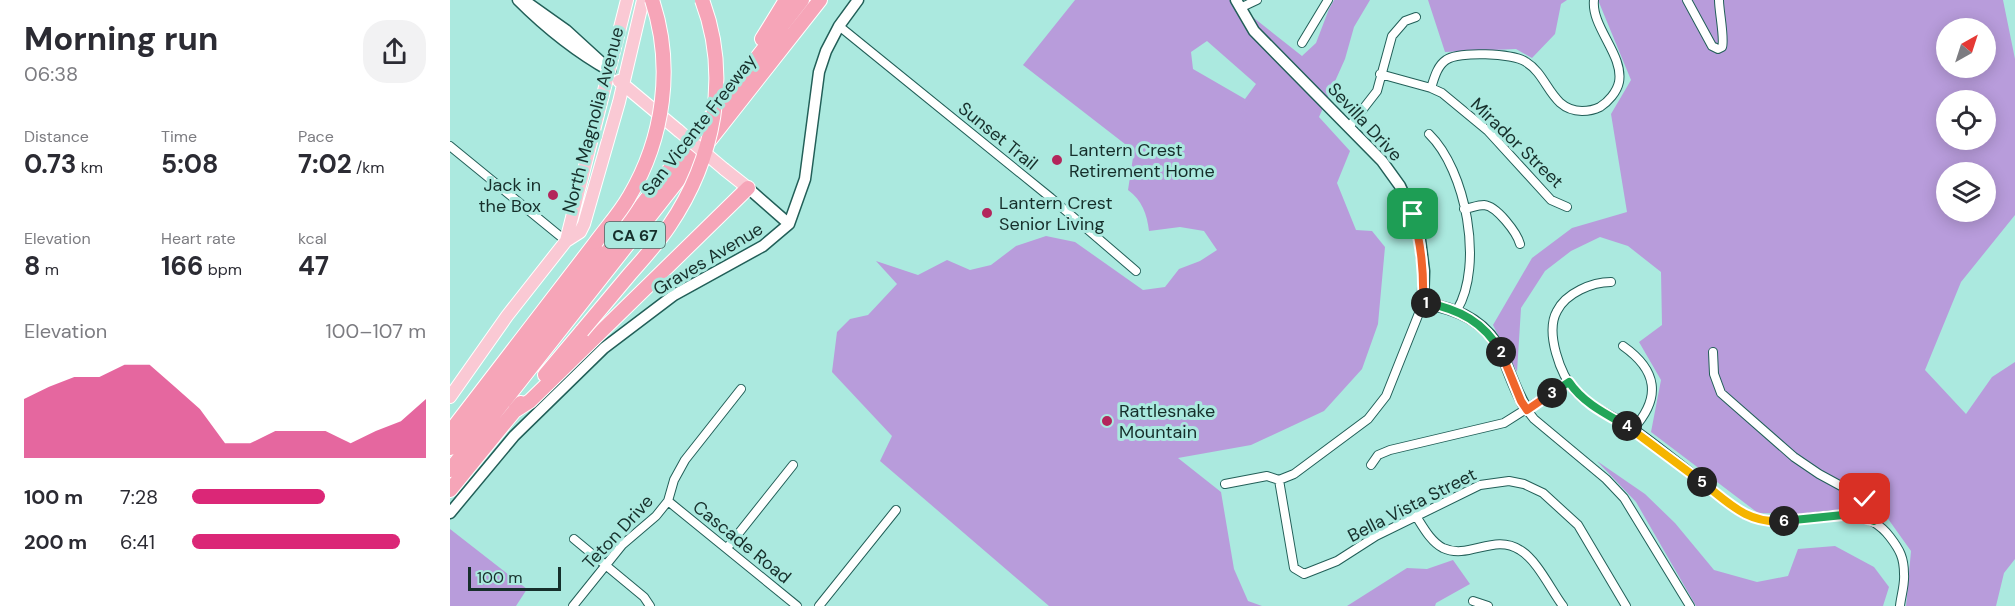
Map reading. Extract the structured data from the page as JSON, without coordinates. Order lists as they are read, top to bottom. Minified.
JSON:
{"streets":{"highway":["San Vicente Freeway","CA 67"],"main road":["North Magnolia Avenue"],"street":["Sevilla Drive","Sunset Trail","Mirador Street","Graves Avenue","Bella Vista Street","Teton Drive","Cascade Road"]},"crossings":[["Sevilla Drive","Bella Vista Street"],["Sunset Trail","Graves Avenue"],["Teton Drive","Cascade Road"]],"places":["Lantern Crest Retirement Home","Jack in the Box","Lantern Crest Senior Living","Rattlesnake Mountain"],"scale_bar":"100 m","north":"top right","page":{"heading":["Morning run","06:38"],"stats":[["Distance","0.73 km"],["Time","5:08"],["Pace","7:02 /km"],["Elevation","8 m"],["Heart rate","166 bpm"],["kcal","47"]],"pins":["1","2","3","4","5","6"],"chart":["Elevation","100–107 m"],"list":[{"name":"100 m","note":"7:28"},{"name":"200 m","note":"6:41"}],"scale":"100 m"}}
